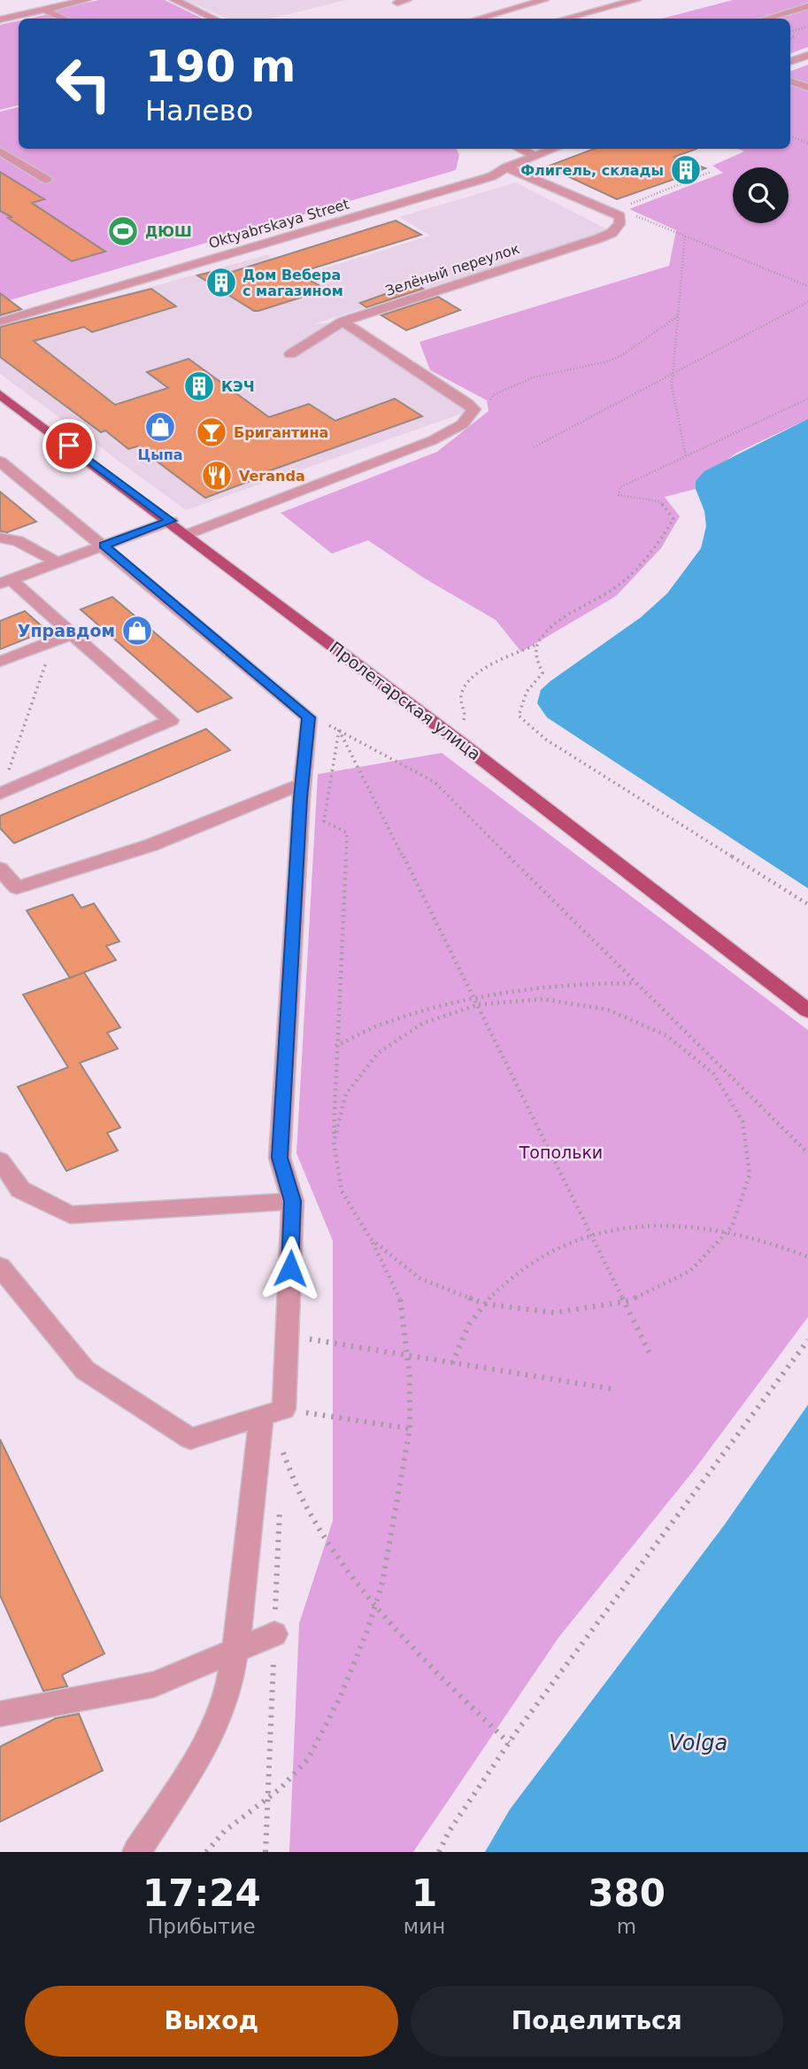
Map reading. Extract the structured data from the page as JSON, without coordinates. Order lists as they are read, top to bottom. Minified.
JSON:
{"streets":{"main road":["Пролетарская улица"],"street":["Oktyabrskaya Street","Зелёный переулок"]},"water":["Volga"],"parks":["Топольки"],"places":{"building":["Флигель, склады","Дом Вебера с магазином","КЭЧ"],"sports":["ДЮШ"],"shop":["Цыпа","Управдом"],"bar":["Бригантина"],"restaurant":["Veranda"]},"page":{"turn":["190 m","Налево"],"eta":["17:24","Прибытие","1","мин","380","m"],"buttons":["Выход","Поделиться"]}}
